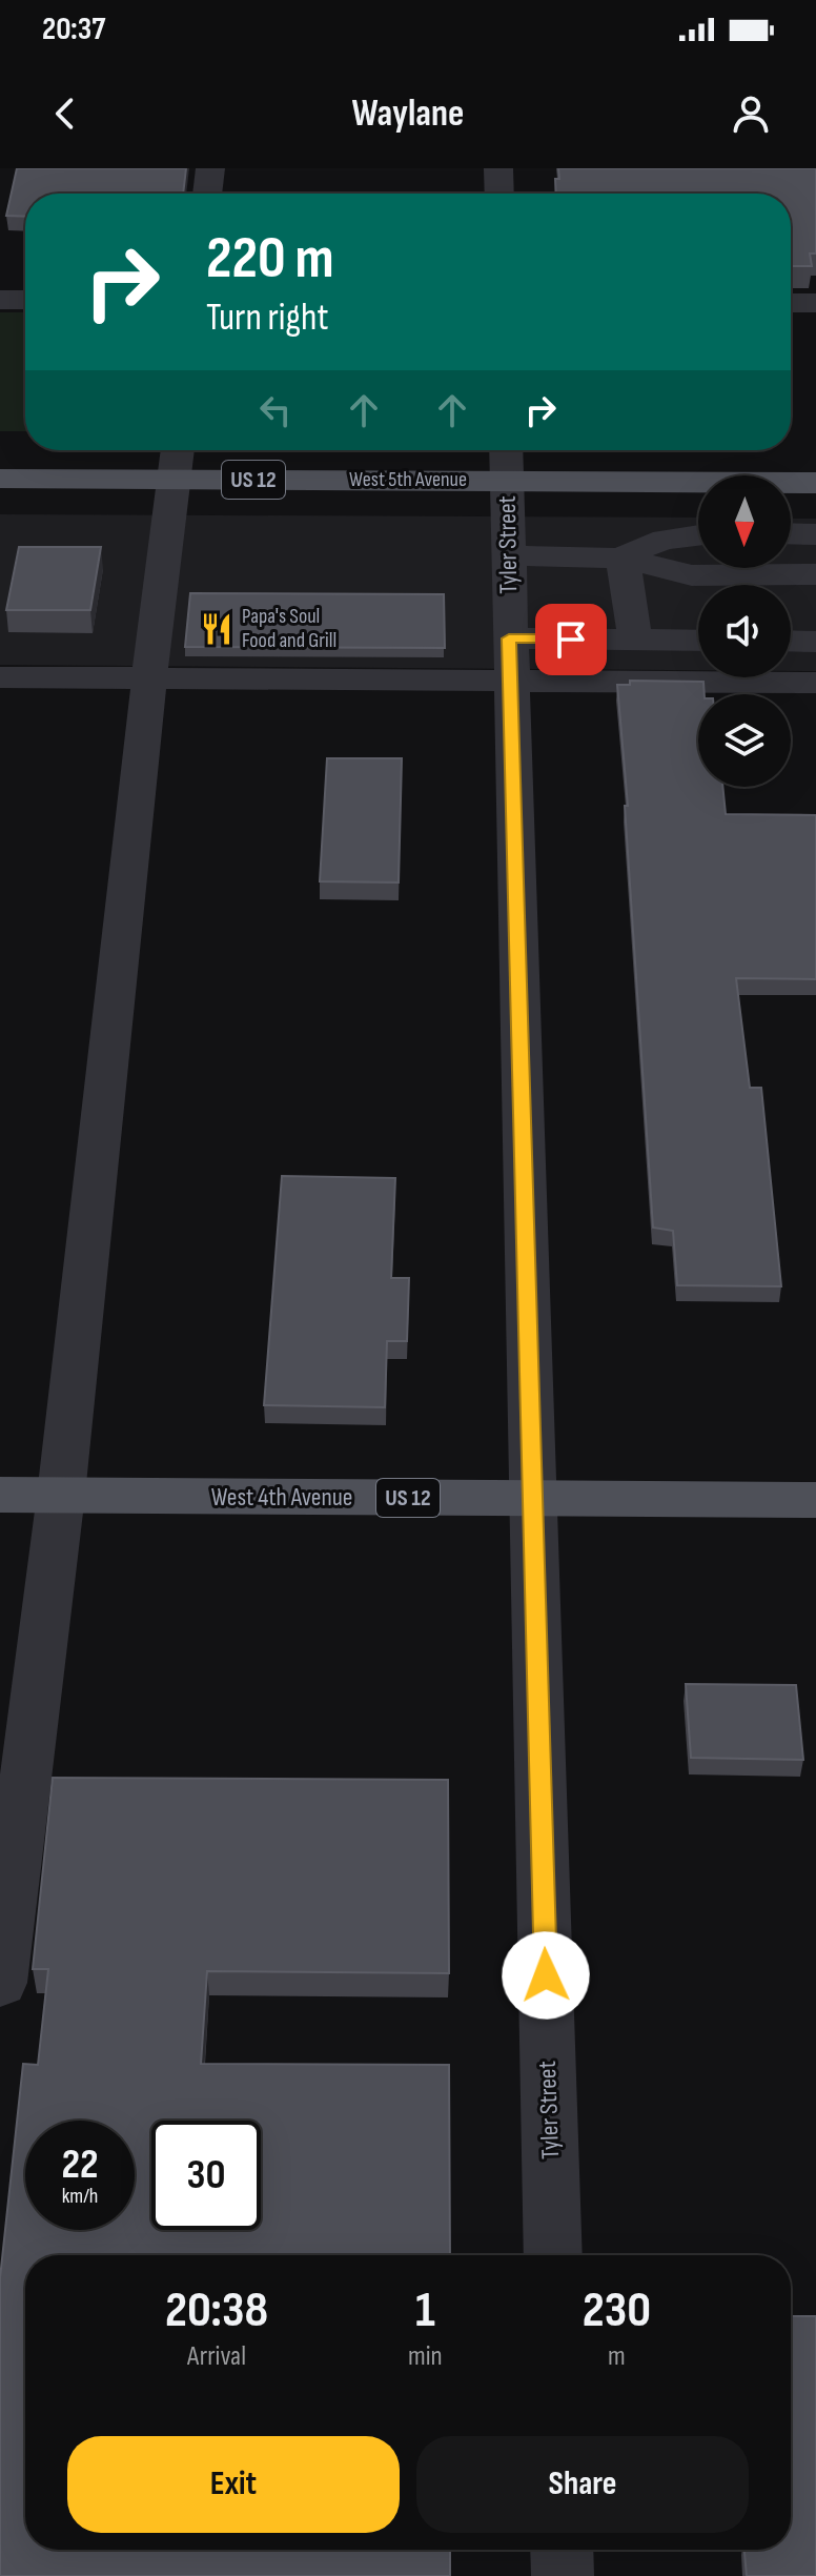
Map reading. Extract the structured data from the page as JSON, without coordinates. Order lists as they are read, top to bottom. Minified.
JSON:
{"streets":{"main road":["US 12","West 5th Avenue","West 4th Avenue"],"street":["Tyler Street"]},"crossings":[["West 5th Avenue","Tyler Street"],["Tyler Street","West 4th Avenue"]],"places":{"restaurant":["Papa's Soul Food and Grill"]},"north":"bottom","page":{"status":"20:37","header":"Waylane","turn":["220 m","Turn right"],"speed":"22 km/h","limit":"30","eta":["20:38","Arrival","1","min","230","m"],"buttons":["Exit","Share"]}}
